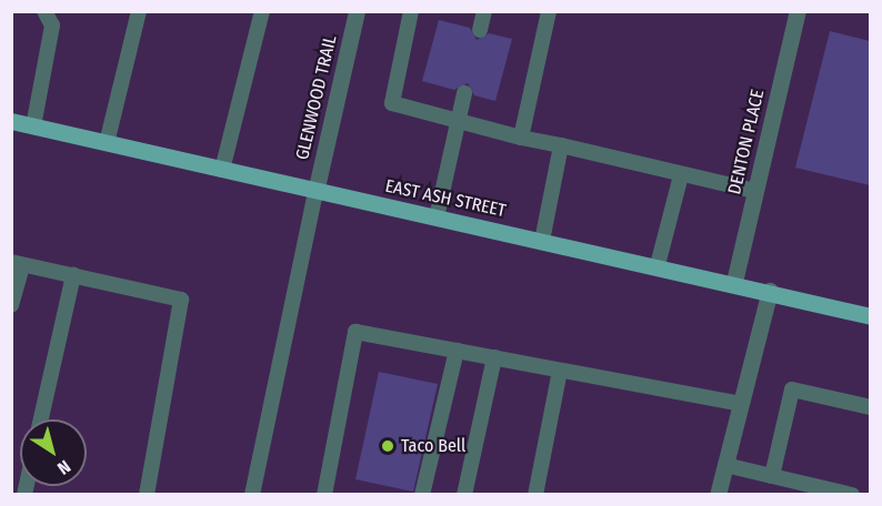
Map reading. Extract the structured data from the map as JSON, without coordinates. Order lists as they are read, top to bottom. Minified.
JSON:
{"streets":{"main road":["EAST ASH STREET"],"street":["GLENWOOD TRAIL","DENTON PLACE"]},"crossings":[["GLENWOOD TRAIL","EAST ASH STREET"],["DENTON PLACE","EAST ASH STREET"]],"places":["Taco Bell"],"north":"bottom right"}
